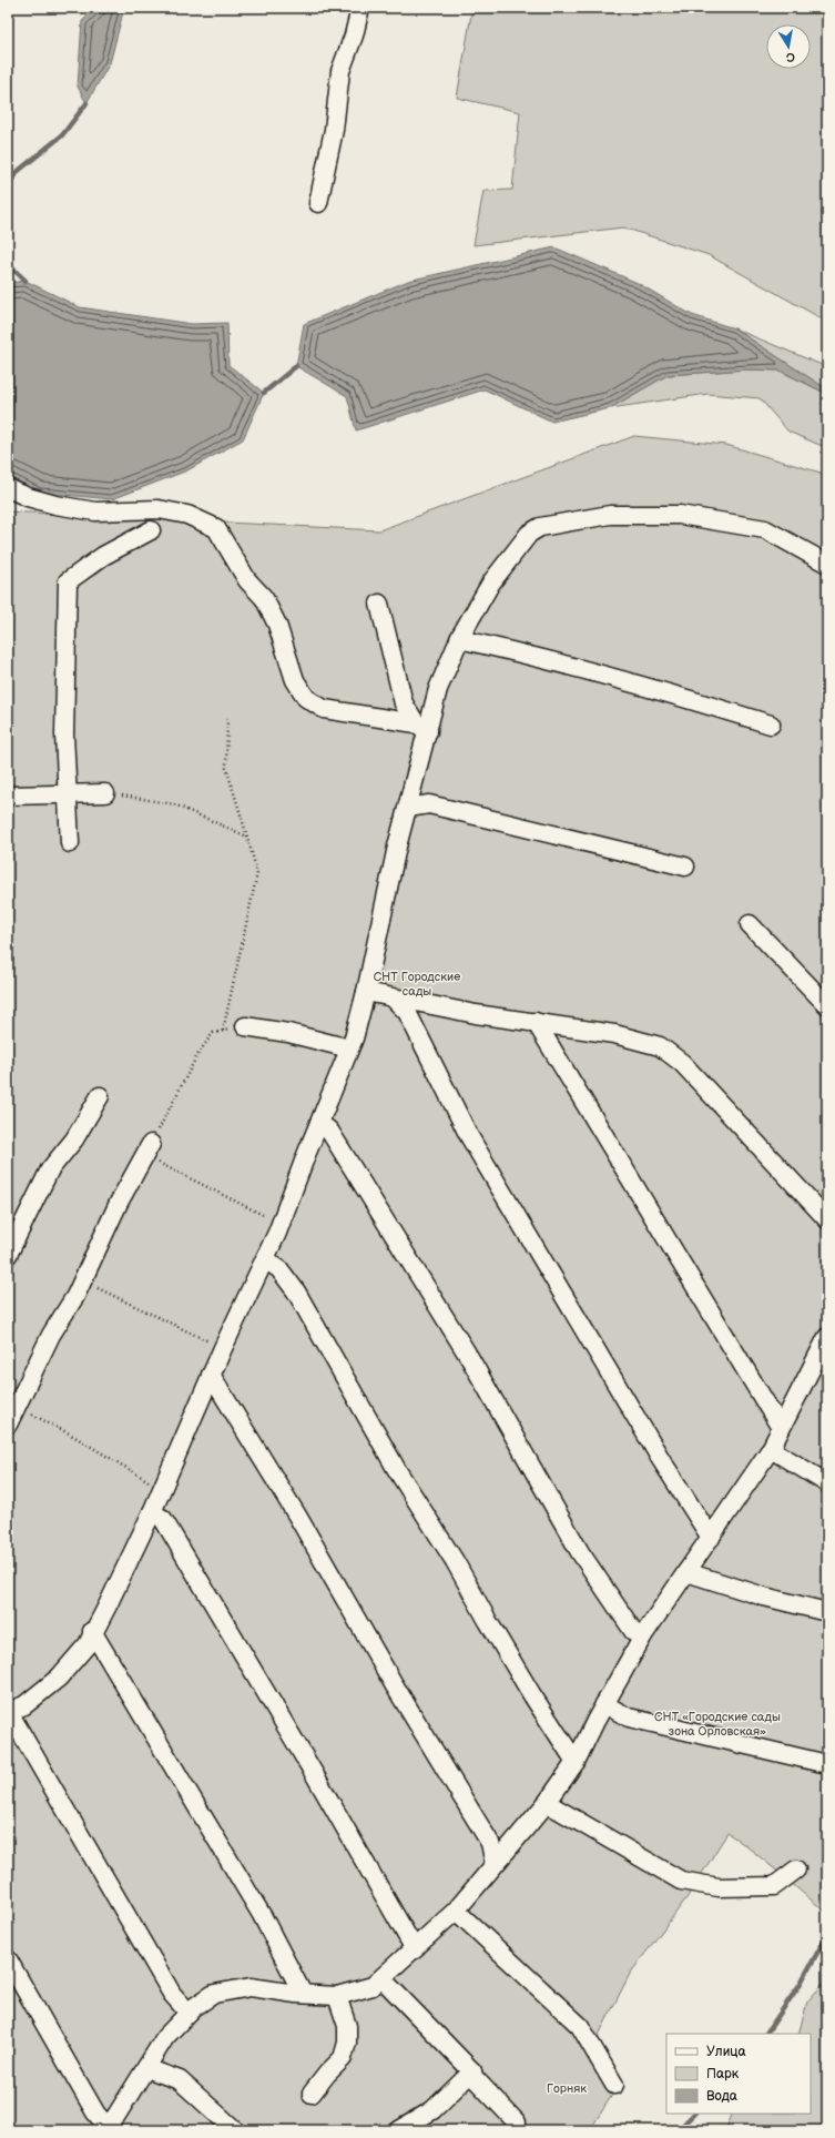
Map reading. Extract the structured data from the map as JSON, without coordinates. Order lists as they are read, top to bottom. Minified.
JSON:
{"parks":["СНТ Городские сады","СНТ «Городские сады зона Орловская»","Горняк"],"legend":["Улица","Парк","Вода"],"north":"bottom"}
